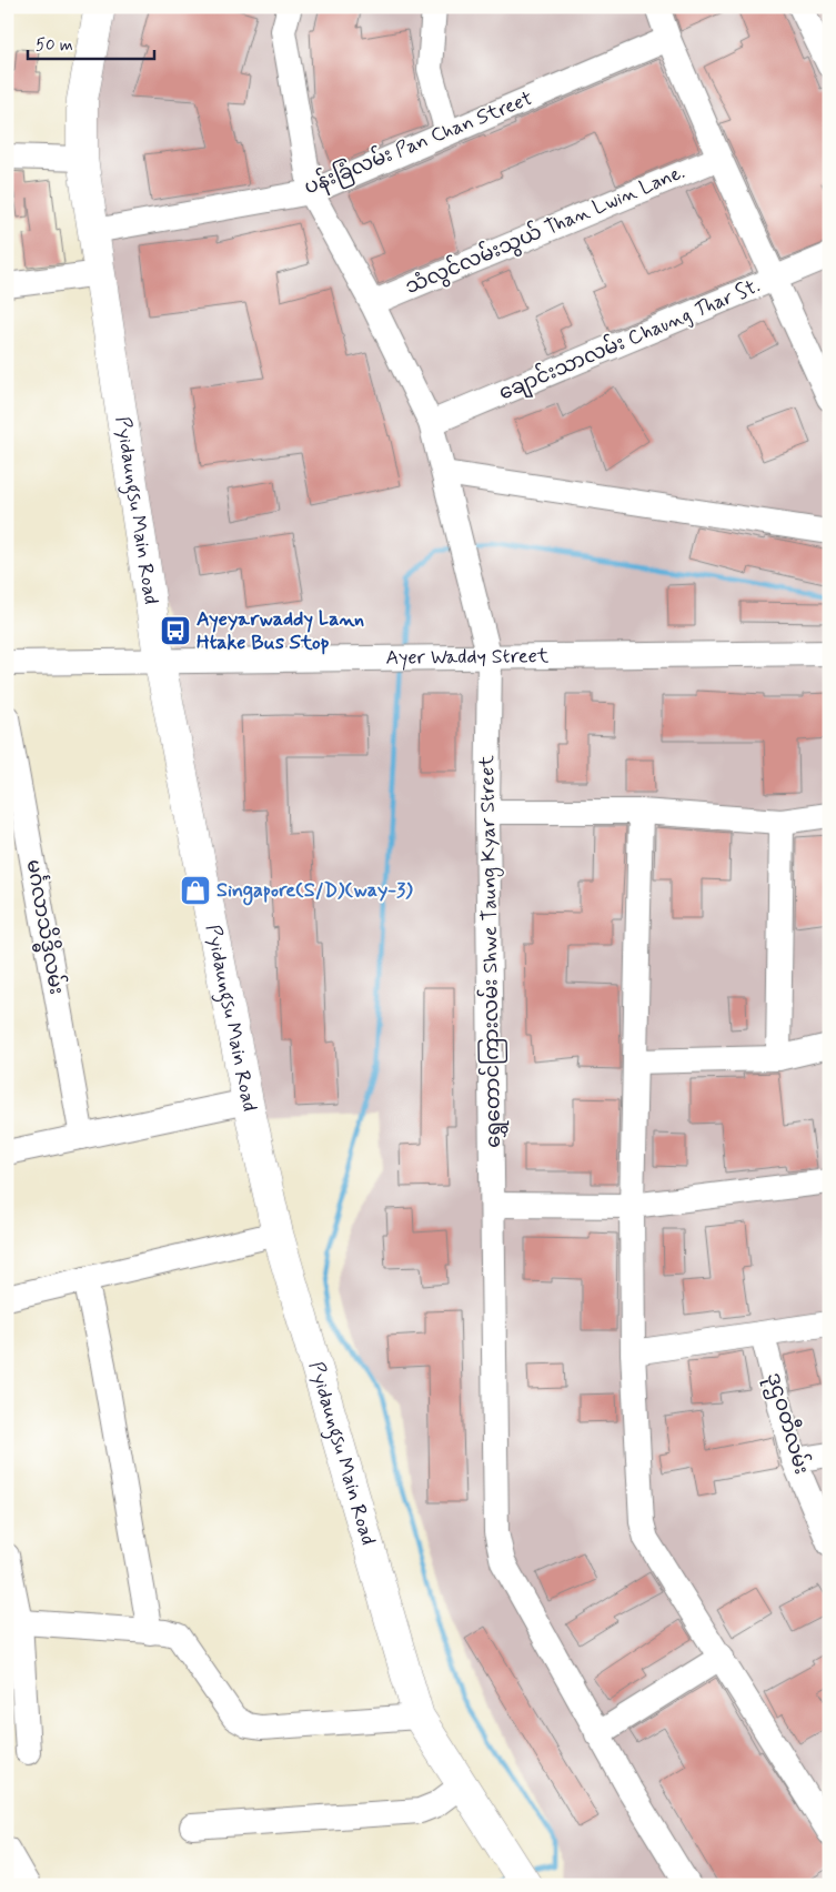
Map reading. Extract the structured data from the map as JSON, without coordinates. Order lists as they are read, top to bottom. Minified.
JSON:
{"streets":{"main road":["Pyidaungsu Main Road"],"street":["ပန်းခြံလမ်း Pan Chan Street","သံလွင်လမ်းသွယ် Than Lwin Lane.","ချောင်းသာလမ်း Chaung Thar St.","Ayer Waddy Street","မင်္ဂလာသိဒ္ဓိလမ်း","ရွှေတောင်ကြားလမ်း Shwe Taung Kyar Street","ဒုဌဝတီလမ်း"]},"crossings":[["ပန်းခြံလမ်း Pan Chan Street","Pyidaungsu Main Road"],["ပန်းခြံလမ်း Pan Chan Street","ရွှေတောင်ကြားလမ်း Shwe Taung Kyar Street"],["သံလွင်လမ်းသွယ် Than Lwin Lane.","ရွှေတောင်ကြားလမ်း Shwe Taung Kyar Street"],["ချောင်းသာလမ်း Chaung Thar St.","ရွှေတောင်ကြားလမ်း Shwe Taung Kyar Street"],["Pyidaungsu Main Road","Ayer Waddy Street"],["Ayer Waddy Street","ရွှေတောင်ကြားလမ်း Shwe Taung Kyar Street"]],"places":{"bus stop":["Ayeyarwaddy Lann Htake Bus Stop"],"shop":["Singapore(S/D)(way-3)"]},"scale_bar":"50 m"}
